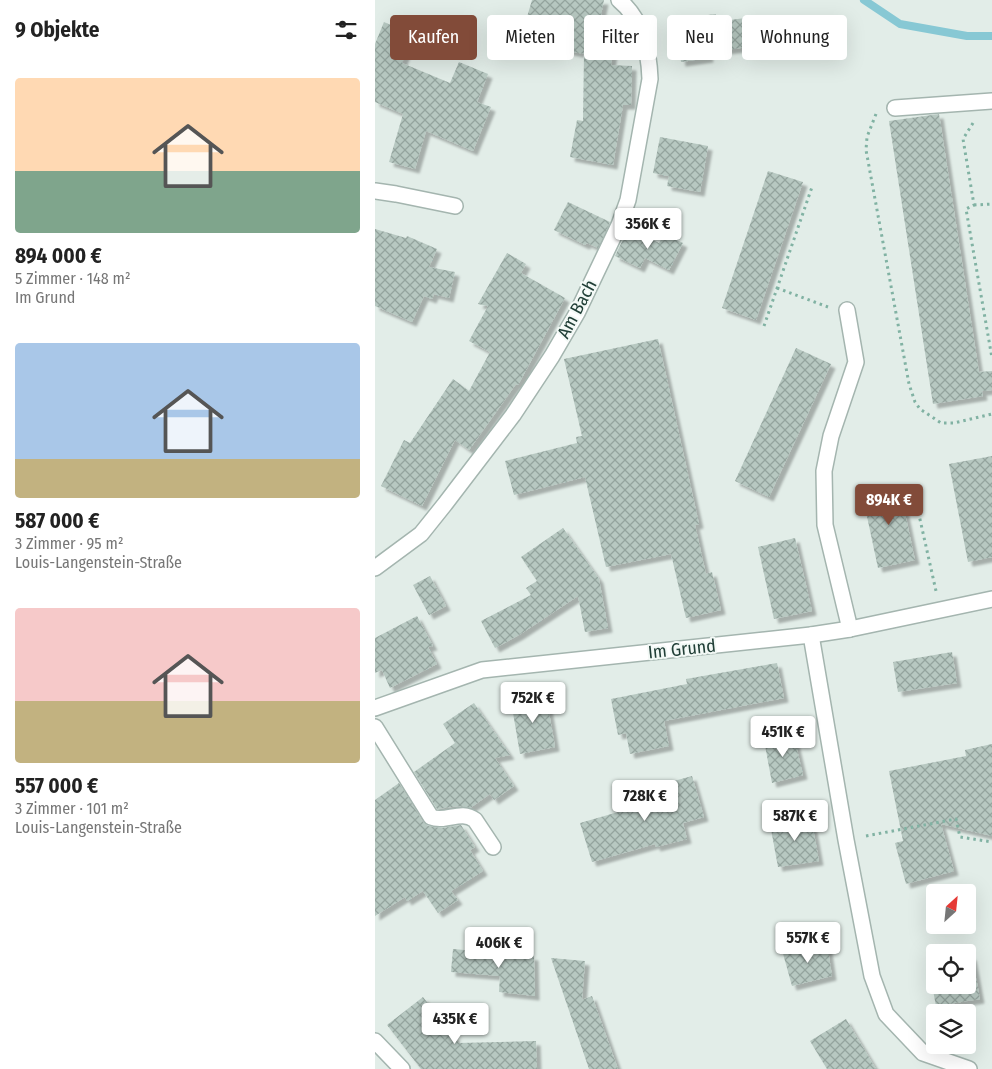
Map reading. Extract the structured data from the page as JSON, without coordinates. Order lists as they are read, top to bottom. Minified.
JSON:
{"streets":{"street":["Am Bach","Im Grund"]},"north":"top right","page":{"heading":"9 Objekte","chip":["Kaufen","Mieten","Filter","Neu","Wohnung"],"list":[{"name":"894 000 €","note":"5 Zimmer · 148 m² · Im Grund"},{"name":"587 000 €","note":"3 Zimmer · 95 m² · Louis-Langenstein-Straße"},{"name":"557 000 €","note":"3 Zimmer · 101 m² · Louis-Langenstein-Straße"}],"price":["356K €","894K €","752K €","451K €","728K €","587K €","557K €","406K €","435K €"]}}
